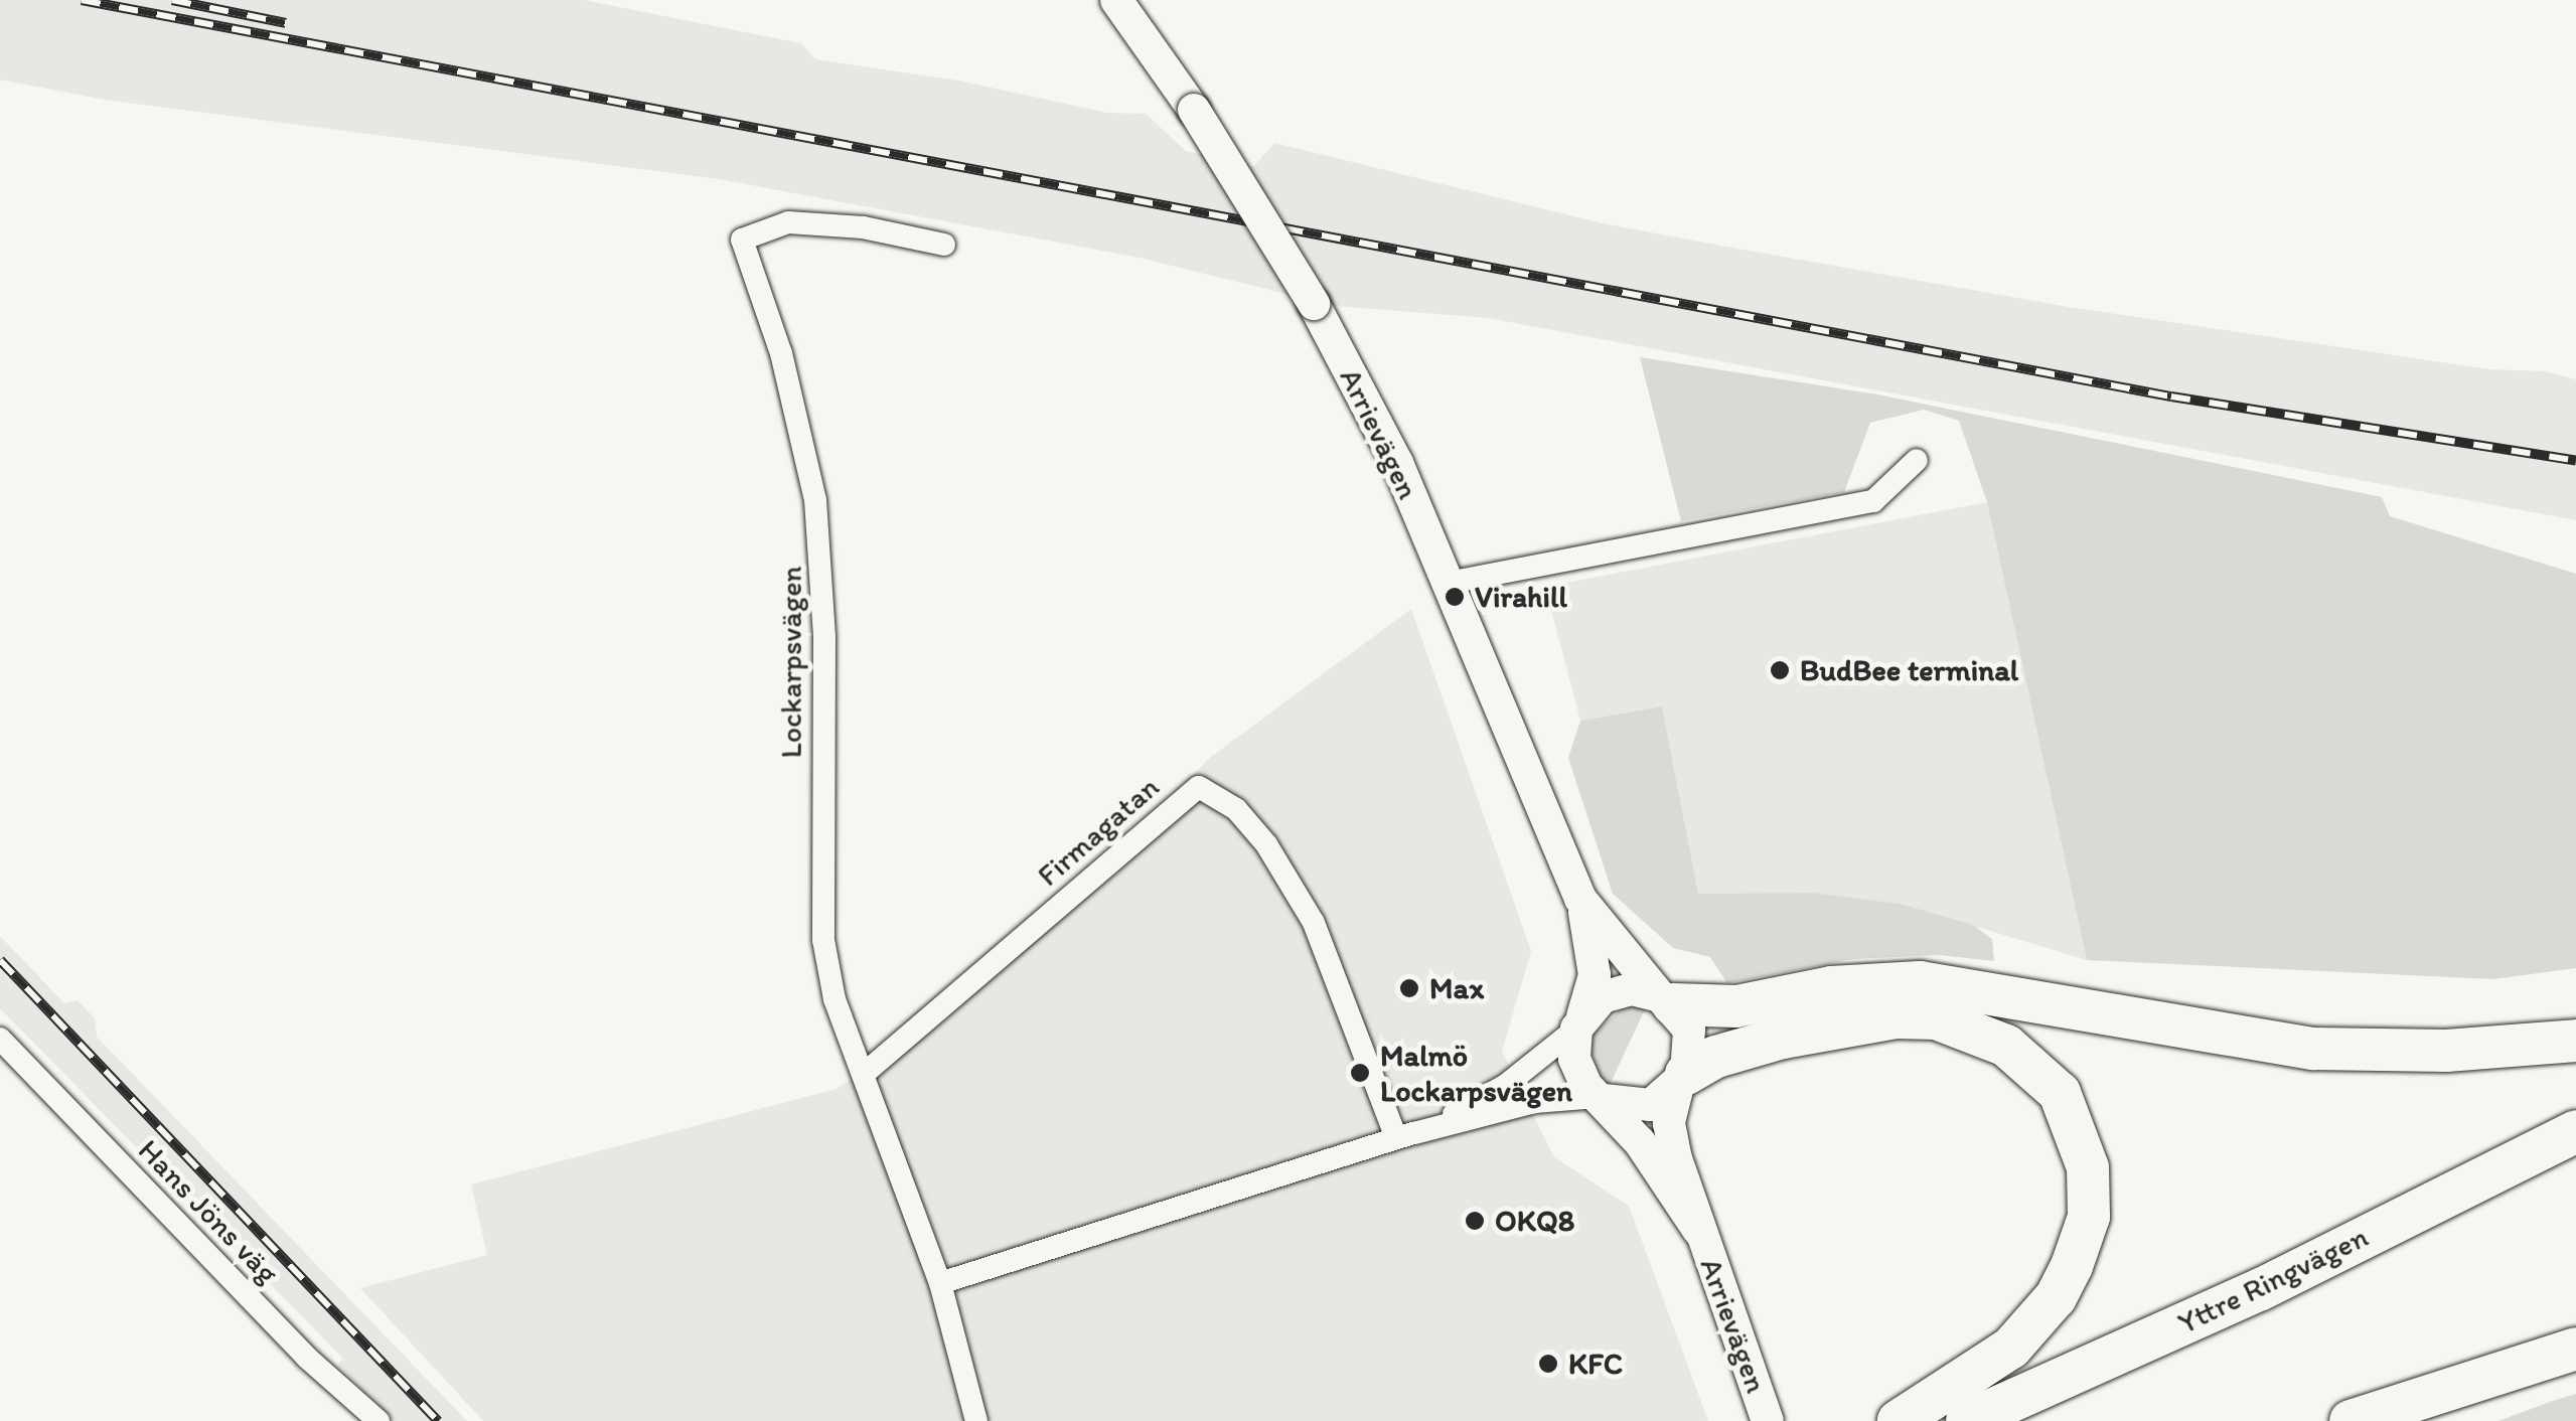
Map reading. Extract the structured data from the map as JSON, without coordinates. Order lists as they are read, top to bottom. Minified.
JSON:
{"streets":{"highway":["Yttre Ringvägen"],"main road":["Arrievägen"],"street":["Lockarpsvägen","Firmagatan","Hans Jöns väg"]},"crossings":[["Lockarpsvägen","Firmagatan"]],"places":["Virahill","BudBee terminal","Max","Malmö Lockarpsvägen","OKQ8","KFC"]}
